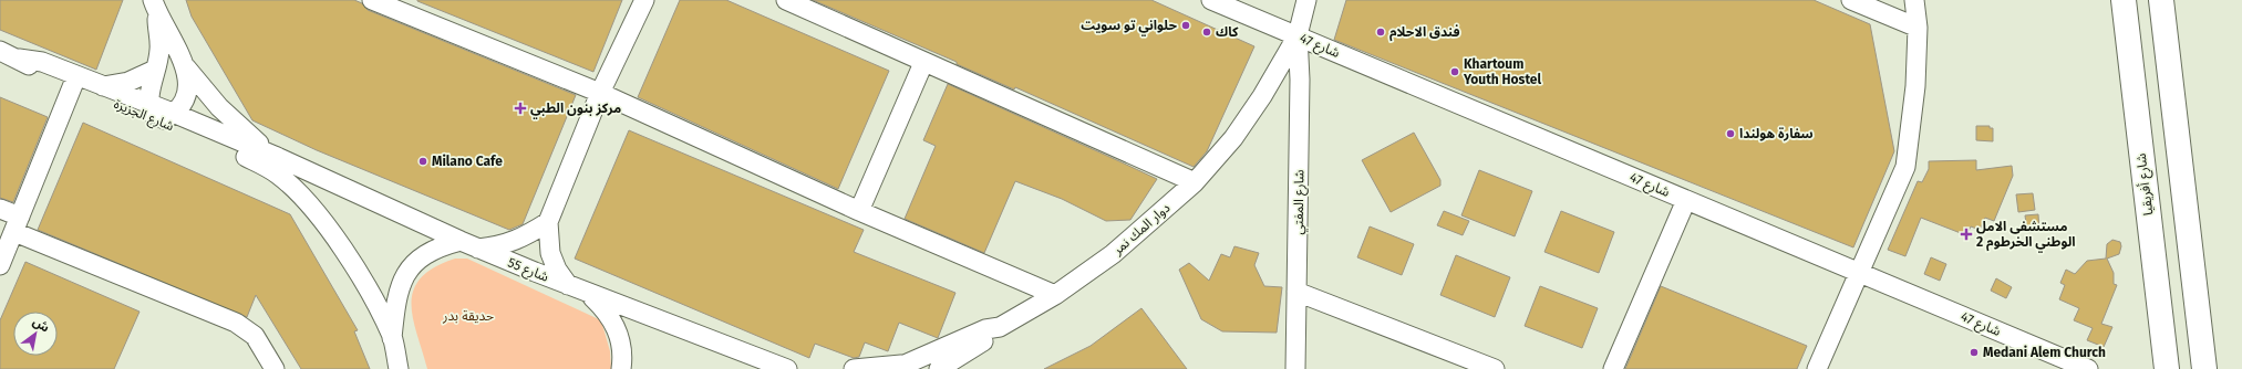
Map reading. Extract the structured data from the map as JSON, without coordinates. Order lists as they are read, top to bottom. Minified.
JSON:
{"streets":{"highway":["شارع أفريقيا"],"street":["شارع 47","شارع الجزيرة","شارع المفتي","دوار المك نمر","شارع 55"]},"crossings":[["شارع 47","شارع المفتي"],["شارع 47","دوار المك نمر"],["شارع الجزيرة","شارع 55"],["شارع المفتي","دوار المك نمر"]],"parks":["حديقة بدر"],"places":{"other":["حلواني تو سويت","كاك","فندق الاحلام","Khartoum Youth Hostel","سفارة هولندا","Milano Cafe","Medani Alem Church"],"health":["مركز بنون الطبي","مستشفى الامل الوطني الخرطوم 2"]},"north":"top right"}
